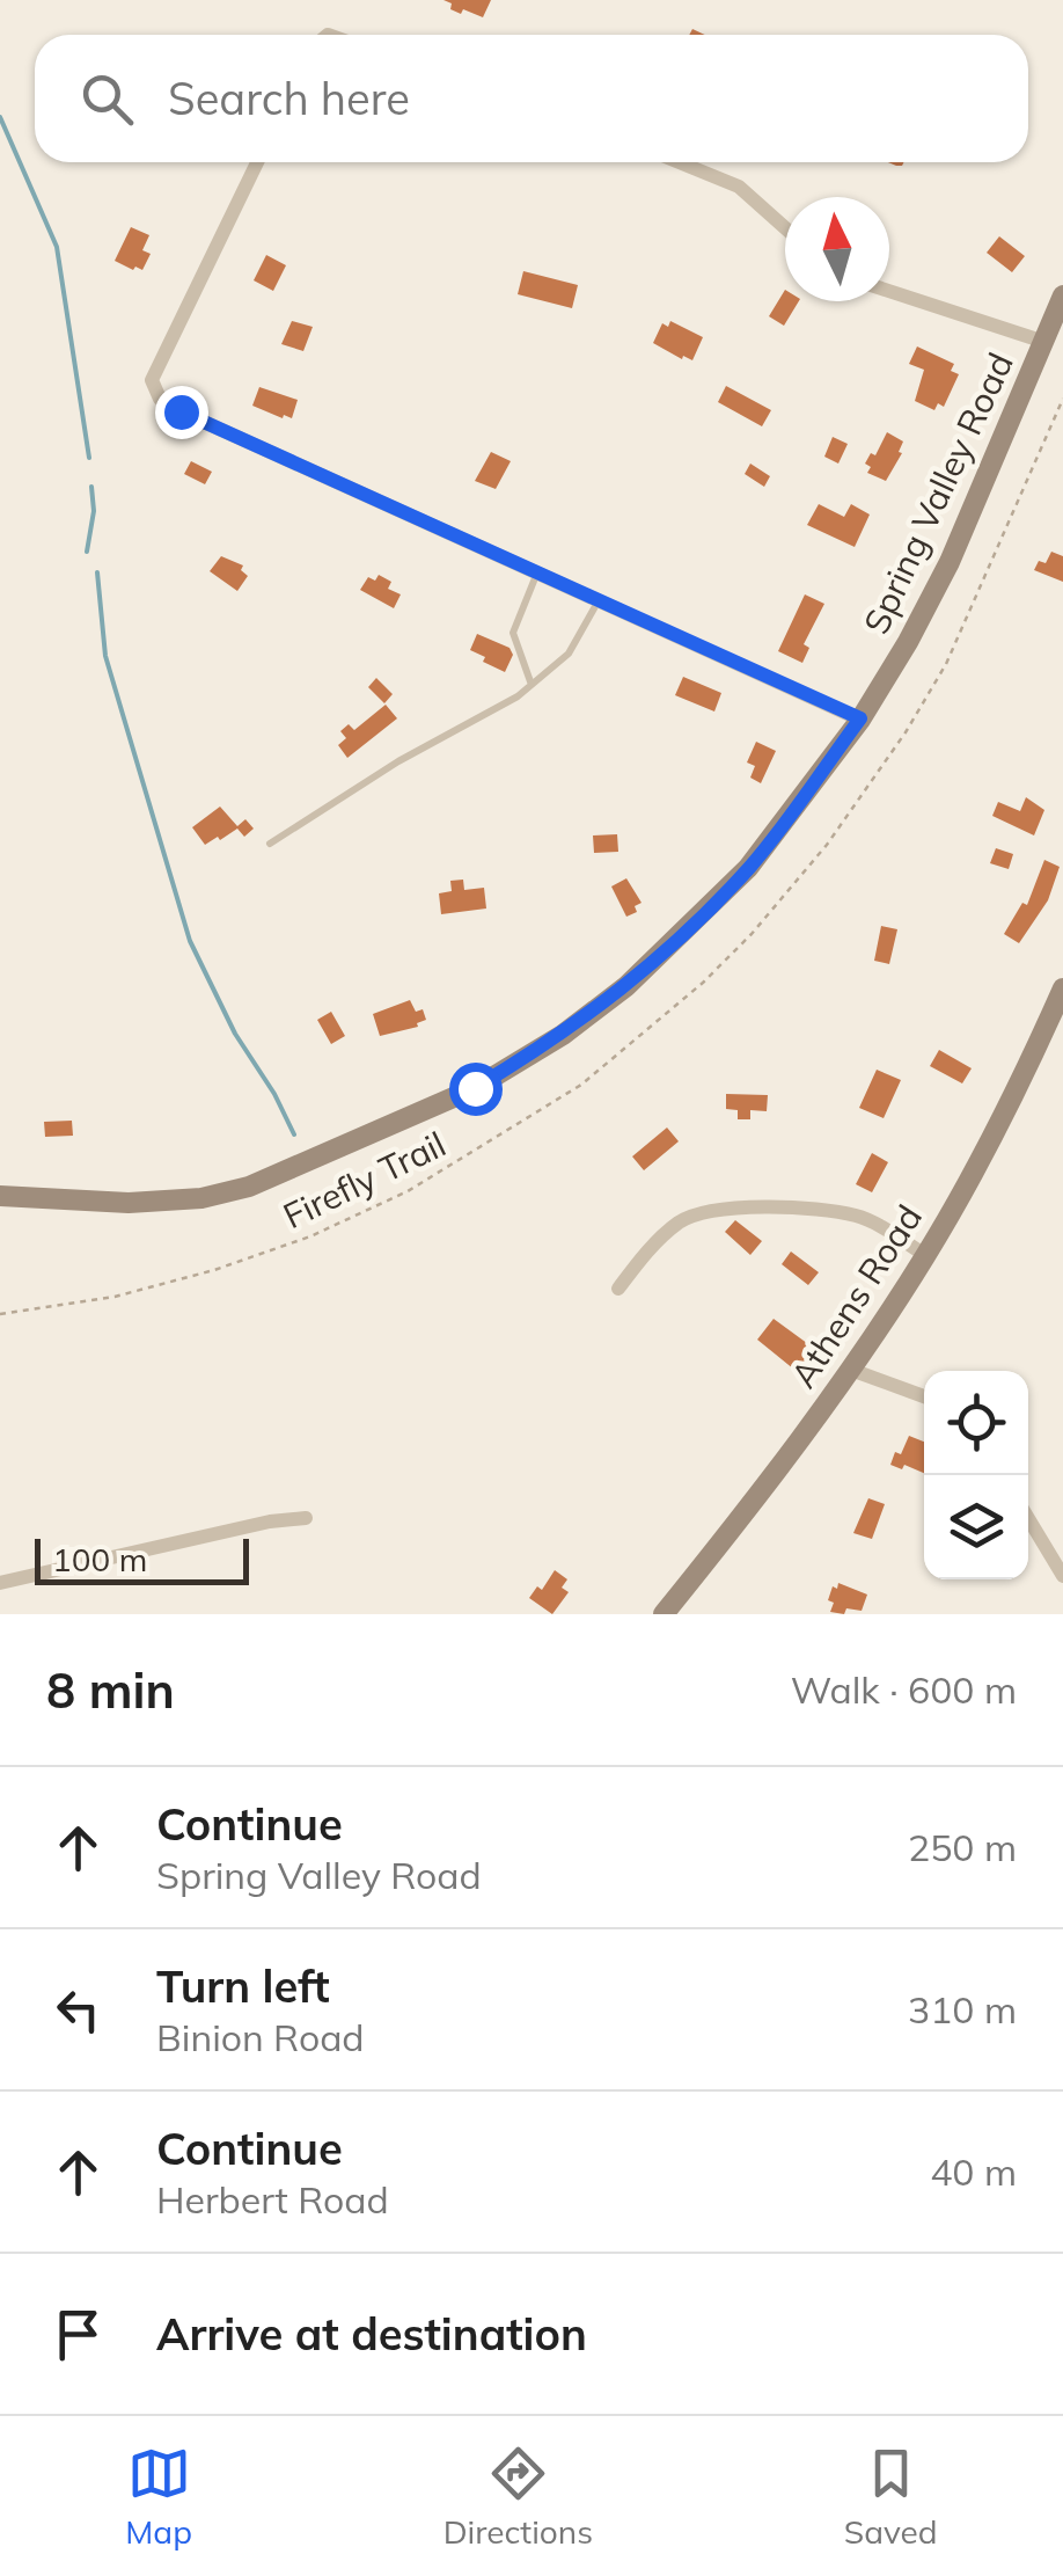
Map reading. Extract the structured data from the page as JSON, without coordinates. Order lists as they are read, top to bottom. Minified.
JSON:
{"streets":{"street":["Spring Valley Road","Athens Road"],"path":["Firefly Trail"]},"scale_bar":"100 m","north":"top","page":{"search":"Search here","scale":"100 m","heading":["8 min","Walk · 600 m"],"list":[["Continue","Spring Valley Road","250 m"],["Turn left","Binion Road","310 m"],["Continue","Herbert Road","40 m"],"Arrive at destination"],"nav":["Map","Directions","Saved"]}}
